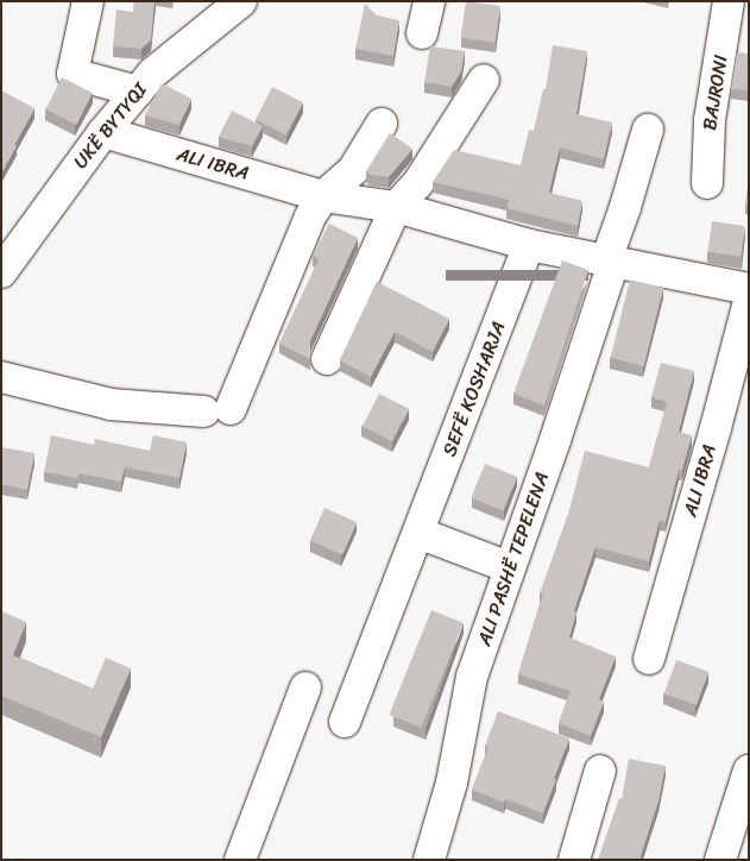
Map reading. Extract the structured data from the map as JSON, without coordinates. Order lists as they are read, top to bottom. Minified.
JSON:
{"streets":{"street":["BAJRONI","UKË BYTYQI","ALI IBRA","SEFË KOSHARJA","ALI PASHË TEPELENA"]},"crossings":[["UKË BYTYQI","ALI IBRA"],["ALI IBRA","SEFË KOSHARJA"],["ALI IBRA","ALI PASHË TEPELENA"]]}
